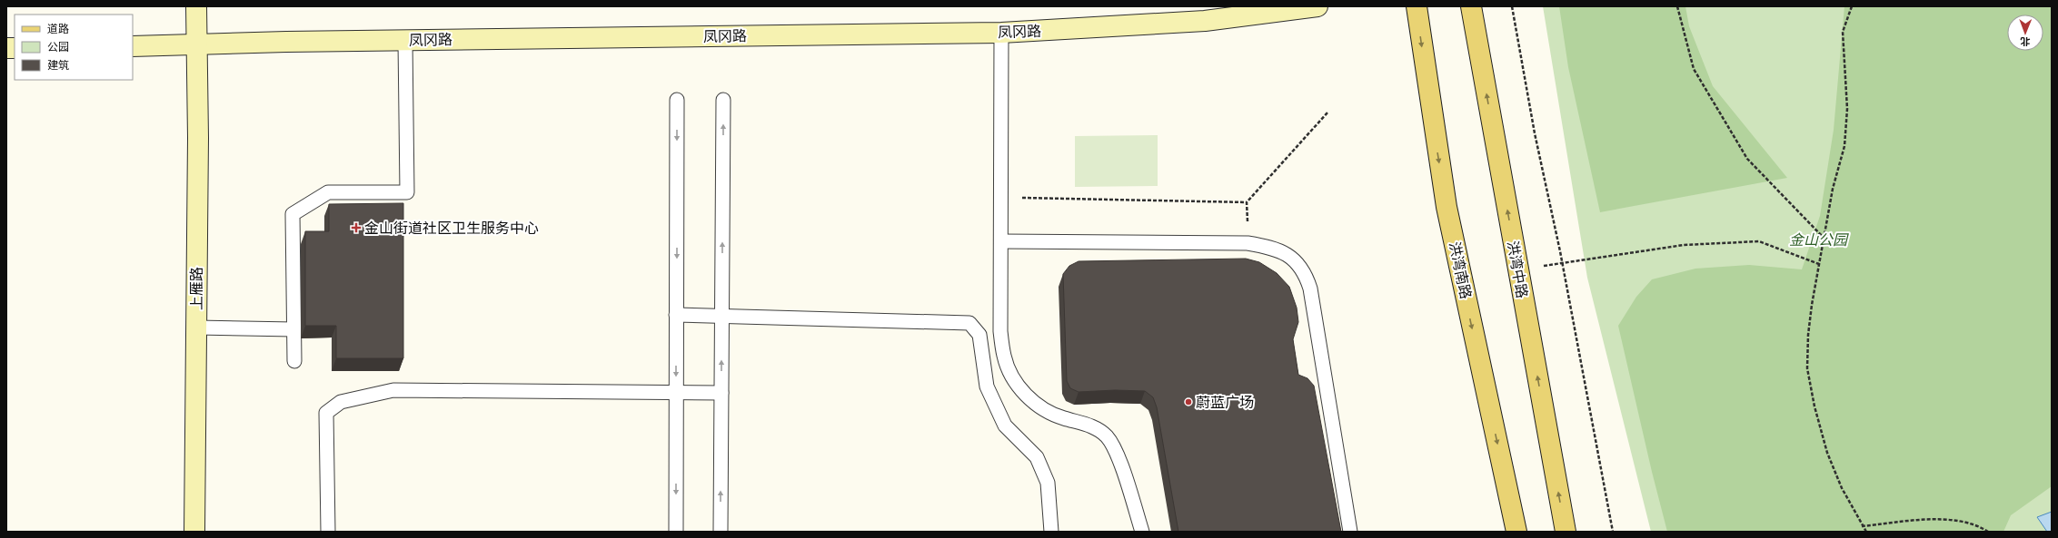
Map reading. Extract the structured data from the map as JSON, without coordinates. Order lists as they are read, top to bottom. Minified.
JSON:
{"streets":{"main road":["凤冈路","洪湾中路","洪湾南路","上雁路"]},"crossings":[["凤冈路","上雁路"]],"one_way":["洪湾中路","洪湾南路"],"parks":["金山公园"],"places":{"health":["金山街道社区卫生服务中心"],"other":["蔚蓝广场"]},"legend":["道路","公园","建筑"],"north":"bottom"}
